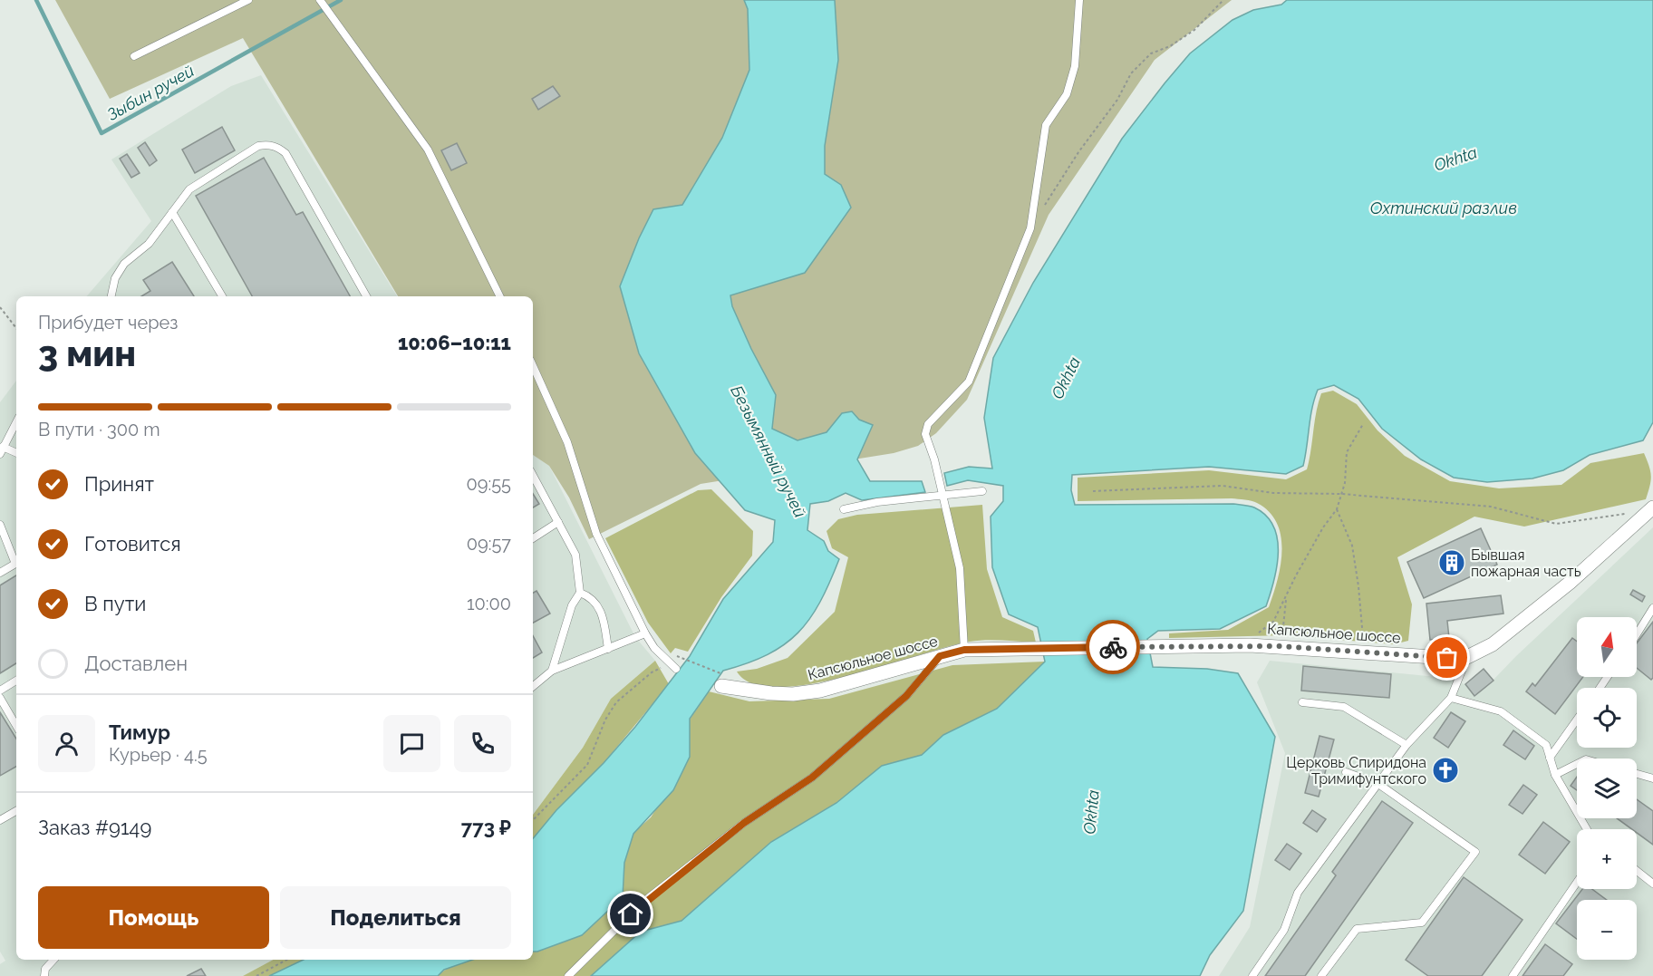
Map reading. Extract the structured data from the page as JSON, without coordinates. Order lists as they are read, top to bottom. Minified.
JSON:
{"streets":{"street":["Капсюльное шоссе"]},"water":["Зыбин ручей","Okhta","Охтинский разлив","Безымянный ручей"],"places":{"building":["Бывшая пожарная часть"],"church":["Церковь Спиридона Тримифунтского"]},"north":"top","page":{"heading":["3 мин","Прибудет через","10:06–10:11"],"panel":["Тимур","Курьер · 4.5","Заказ #9149","773 ₽"],"bar":"В пути · 300 m","list":[["Принят","09:55"],["Готовится","09:57"],["В пути","10:00"],"Доставлен"],"map_buttons":["+","−"],"buttons":["Помощь","Поделиться"]}}
